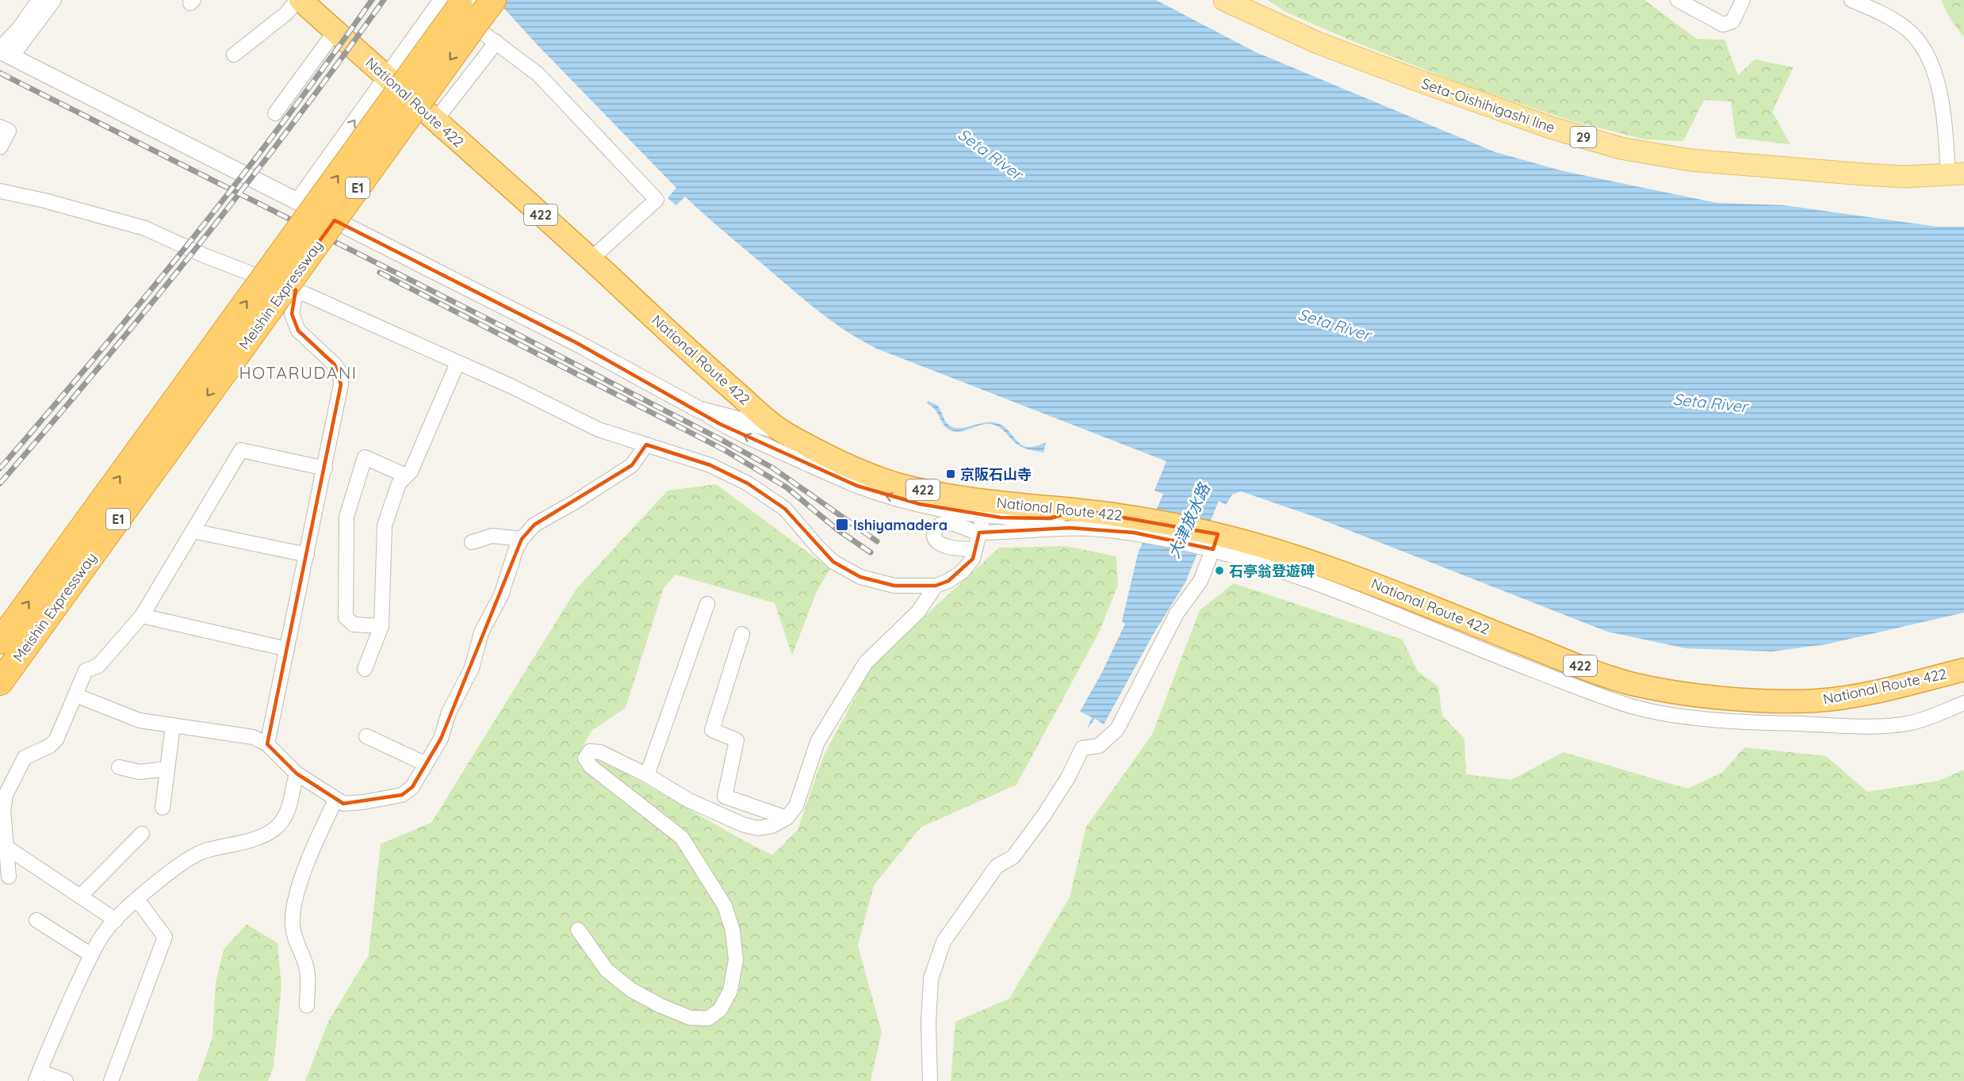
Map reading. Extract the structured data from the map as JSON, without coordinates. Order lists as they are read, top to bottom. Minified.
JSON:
{"streets":{"highway":["National Route 422","E1","422","Meishin Expressway"],"main road":["Seta-Oishihigashi line","29"]},"districts":["HOTARUDANI"],"water":["Seta River","大津放水路"],"places":{"transit":["京阪石山寺","Ishiyamadera"],"other":["石亭翁登遊碑"]}}
